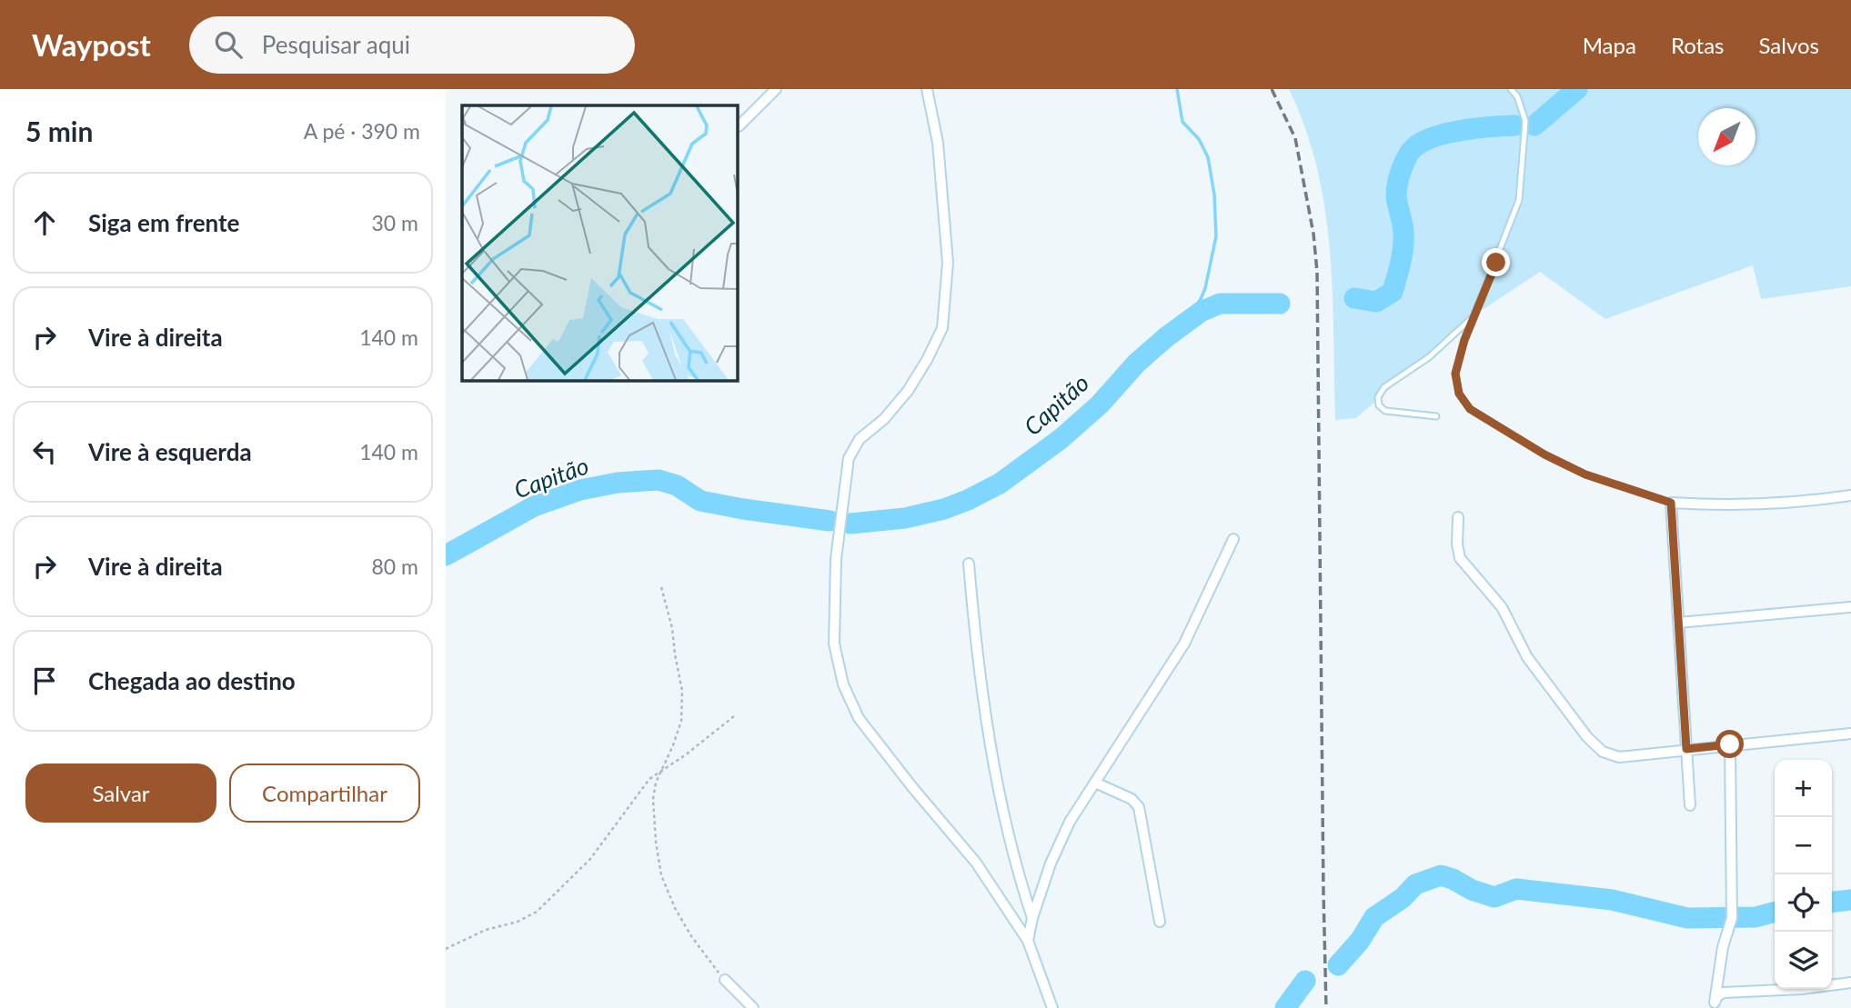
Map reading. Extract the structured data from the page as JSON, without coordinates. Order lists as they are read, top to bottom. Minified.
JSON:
{"water":["Capitão"],"north":"bottom left","page":{"header":"Waypost","search":"Pesquisar aqui","nav":["Mapa","Rotas","Salvos"],"heading":["5 min","A pé · 390 m"],"list":[["Siga em frente","30 m"],["Vire à direita","140 m"],["Vire à esquerda","140 m"],["Vire à direita","80 m"],"Chegada ao destino"],"buttons":["Salvar","Compartilhar"],"map_buttons":["+","−"]}}
